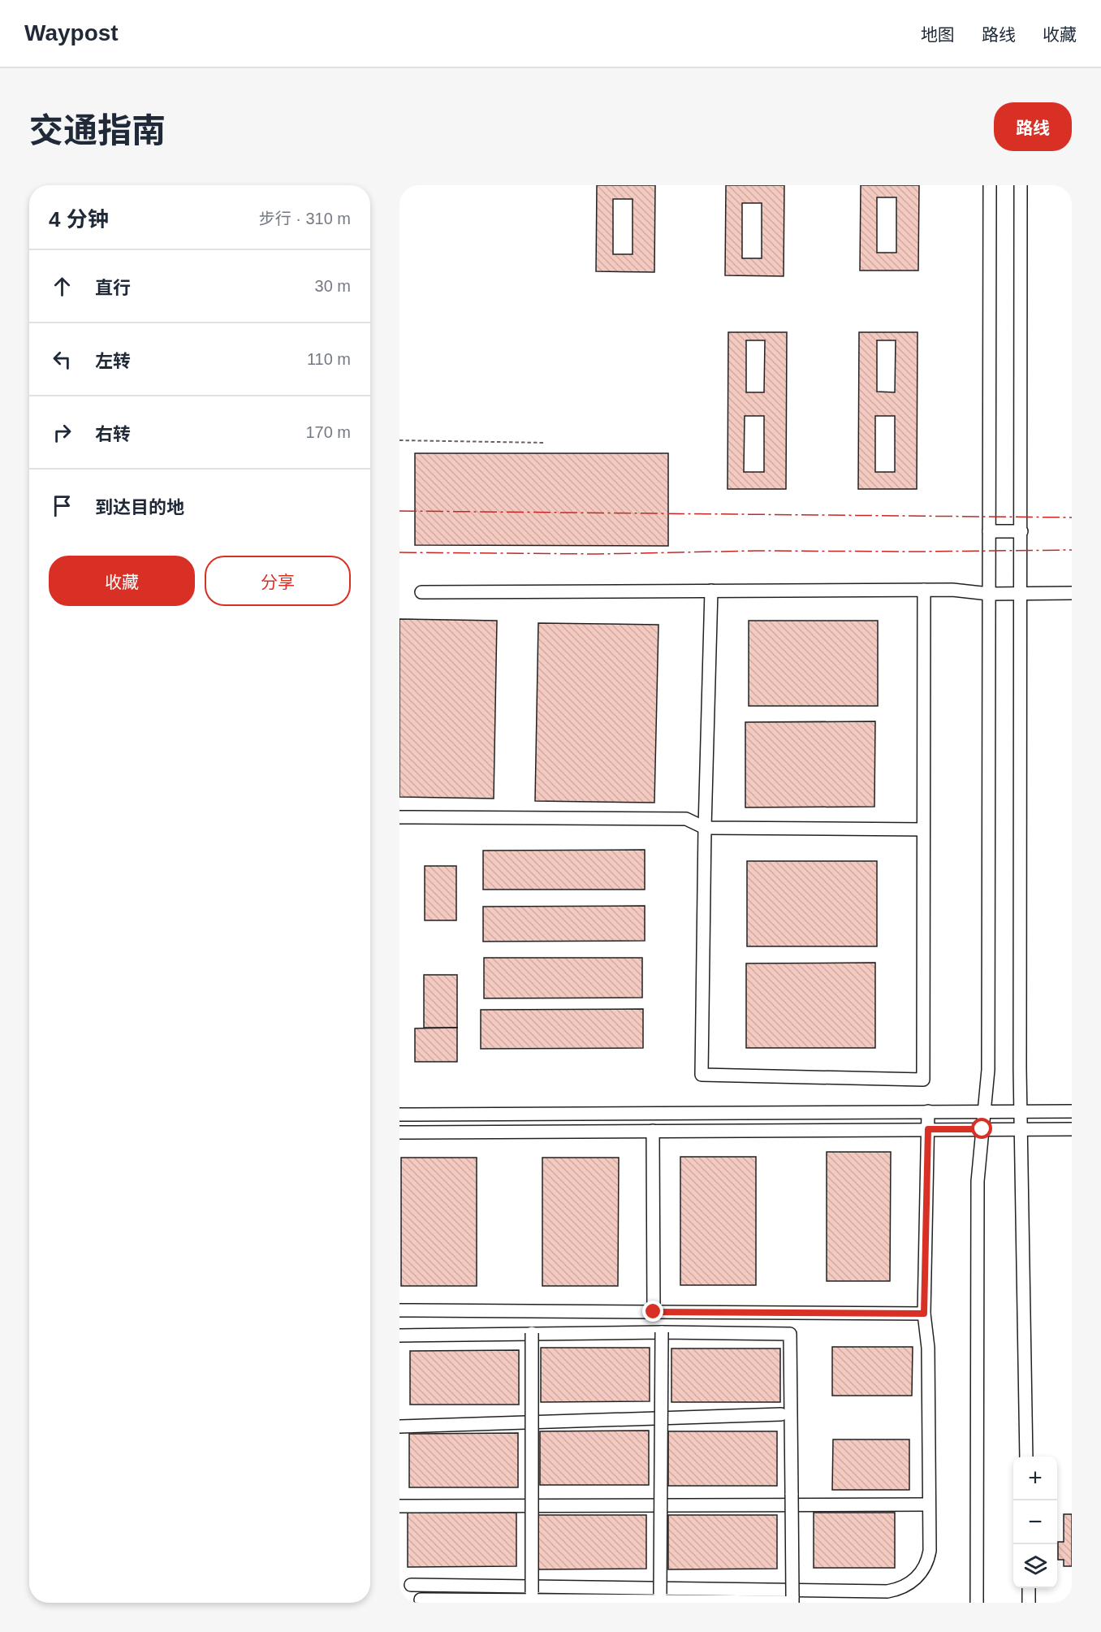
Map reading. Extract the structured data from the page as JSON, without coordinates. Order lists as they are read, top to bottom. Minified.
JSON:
{"page":{"header":"Waypost","nav":["地图","路线","收藏"],"title":"交通指南","buttons":["路线",["收藏","分享"]],"heading":["4 分钟","步行 · 310 m"],"list":[["直行","30 m"],["左转","110 m"],["右转","170 m"],"到达目的地"],"map_buttons":["+","−"]}}
